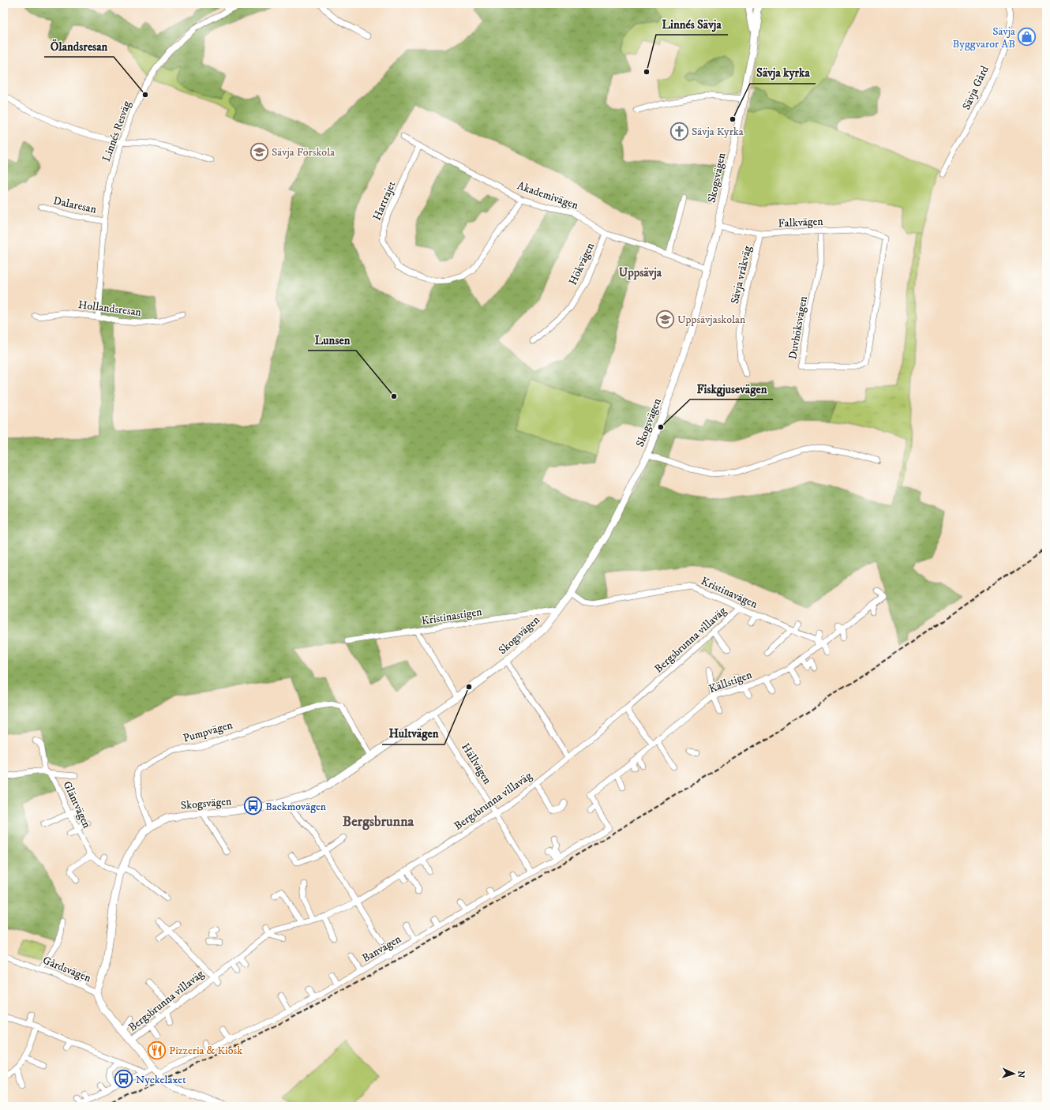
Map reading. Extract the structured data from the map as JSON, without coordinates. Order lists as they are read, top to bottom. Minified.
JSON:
{"streets":{"street":["Sävja Gård","Linnés Resväg","Skogsvägen","Akademivägen","Hartrajet","Dalaresan","Falkvägen","Hökvägen","Sävja vråkväg","Hollandsresan","Duvhöksvägen","Kristinavägen","Kristinastigen","Bergsbrunna villaväg","Källstigen","Pumpvägen","Hällvägen","Gläntvägen","Banvägen","Gårdsvägen"]},"crossings":[["Linnés Resväg","Dalaresan"],["Linnés Resväg","Hollandsresan"],["Skogsvägen","Akademivägen"],["Skogsvägen","Falkvägen"],["Skogsvägen","Kristinavägen"],["Skogsvägen","Kristinastigen"],["Skogsvägen","Pumpvägen"],["Skogsvägen","Hällvägen"],["Skogsvägen","Gläntvägen"],["Skogsvägen","Gårdsvägen"],["Akademivägen","Hartrajet"],["Akademivägen","Hökvägen"],["Falkvägen","Sävja vråkväg"],["Falkvägen","Duvhöksvägen"],["Kristinavägen","Bergsbrunna villaväg"],["Kristinavägen","Källstigen"],["Bergsbrunna villaväg","Hällvägen"],["Bergsbrunna villaväg","Gårdsvägen"],["Källstigen","Banvägen"],["Hällvägen","Banvägen"],["Banvägen","Gårdsvägen"]],"districts":["Uppsävja","Bergsbrunna"],"places":{"shop":["Sävja Byggvaror AB"],"other":["Linnés Sävja","Ölandsresan","Sävja kyrka","Lunsen","Fiskgjusevägen","Hultvägen"],"church":["Sävja Kyrka"],"school or university":["Sävja Förskola","Uppsävjaskolan"],"bus stop":["Backmovägen","Nyckelaxet"],"restaurant":["Pizzeria & Kiosk"]},"north":"right"}
